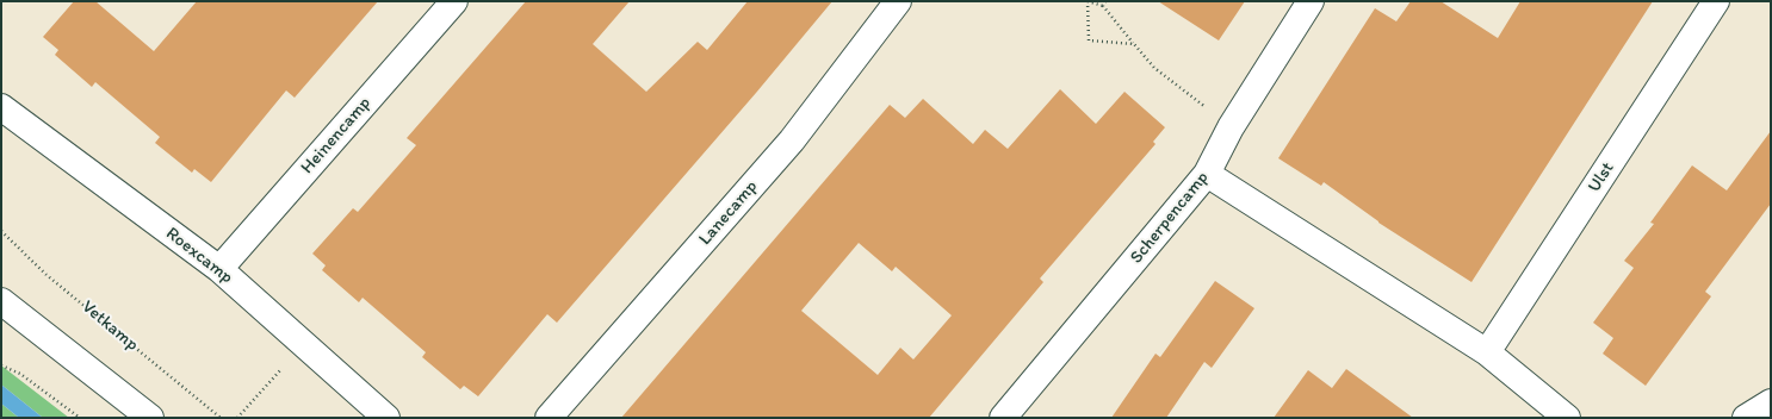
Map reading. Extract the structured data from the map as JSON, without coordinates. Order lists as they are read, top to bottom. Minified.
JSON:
{"streets":{"street":["Heinencamp","Ulst","Lanecamp","Scherpencamp","Roexcamp"],"path":["Vetkamp"]},"crossings":[["Heinencamp","Roexcamp"]]}
